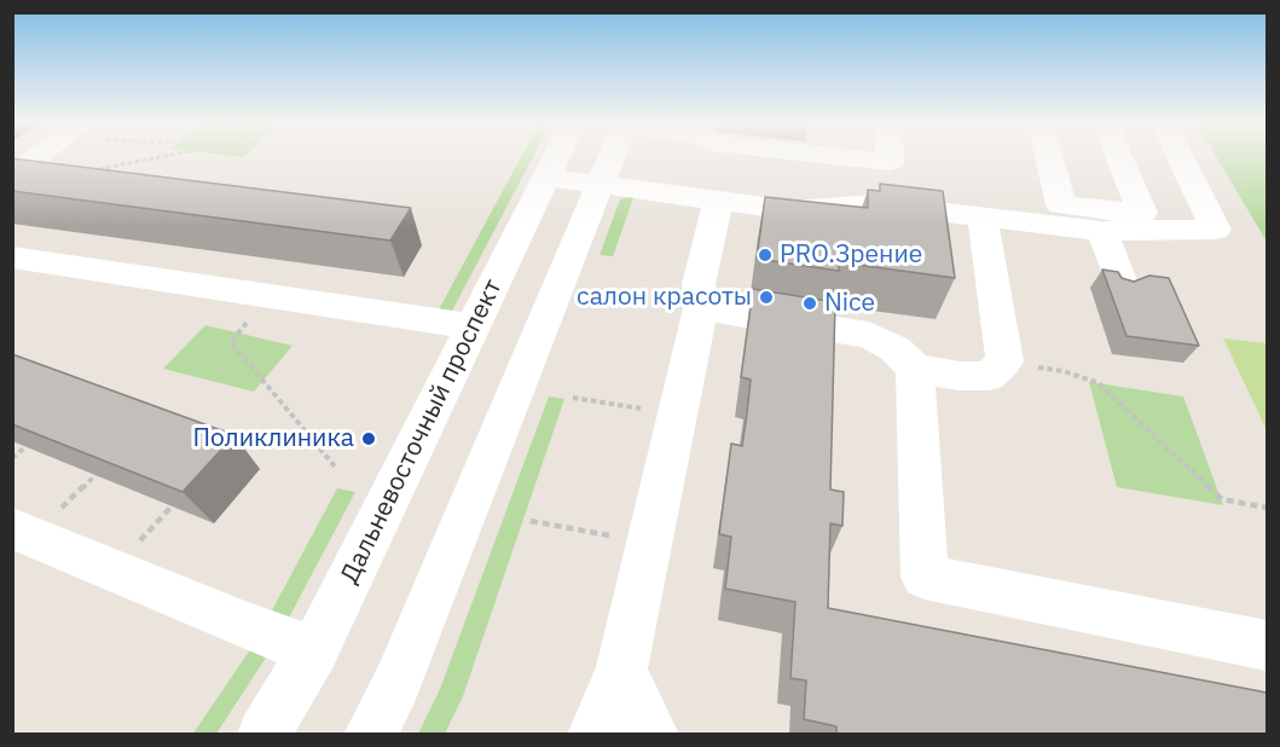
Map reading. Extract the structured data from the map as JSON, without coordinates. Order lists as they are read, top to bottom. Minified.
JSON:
{"streets":{"street":["Дальневосточный проспект"]},"places":["PRO.Зрение","салон красоты","Nice","Поликлиника"]}
